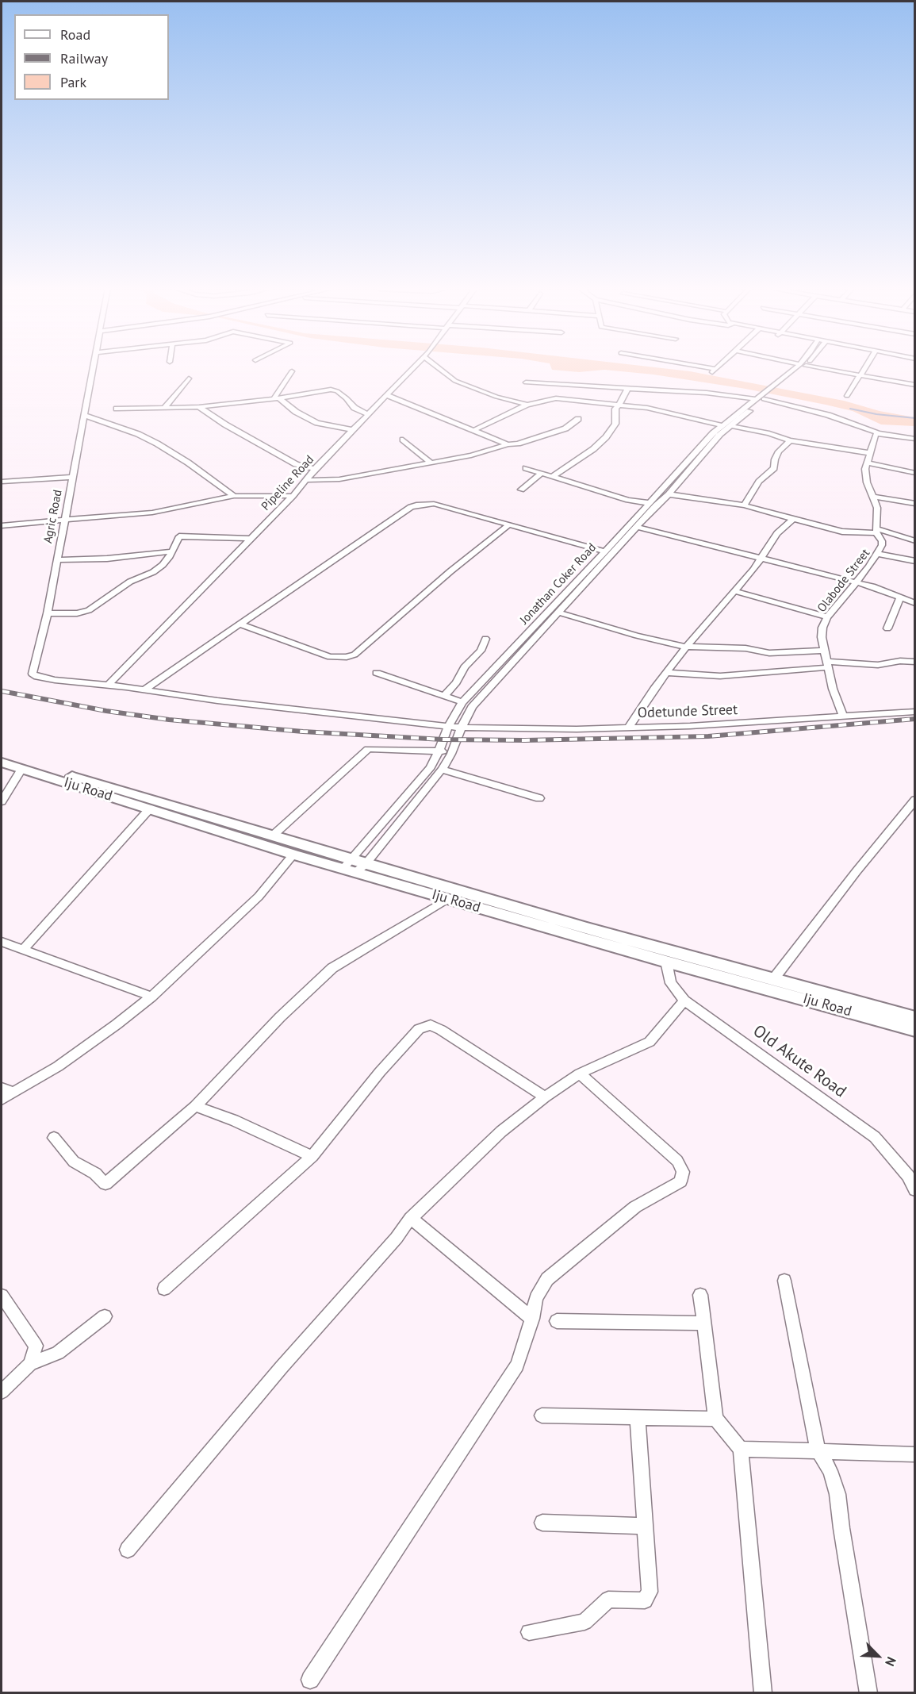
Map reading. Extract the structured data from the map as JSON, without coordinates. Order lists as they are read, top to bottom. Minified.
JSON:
{"streets":{"main road":["Iju Road"],"street":["Pipeline Road","Agric Road","Olabode Street","Jonathan Coker Road","Odetunde Street","Old Akute Road"]},"crossings":[["Pipeline Road","Agric Road"],["Pipeline Road","Odetunde Street"],["Agric Road","Odetunde Street"],["Olabode Street","Odetunde Street"],["Jonathan Coker Road","Odetunde Street"],["Jonathan Coker Road","Iju Road"],["Iju Road","Old Akute Road"]],"legend":["Road","Railway","Park"],"north":"bottom right"}
